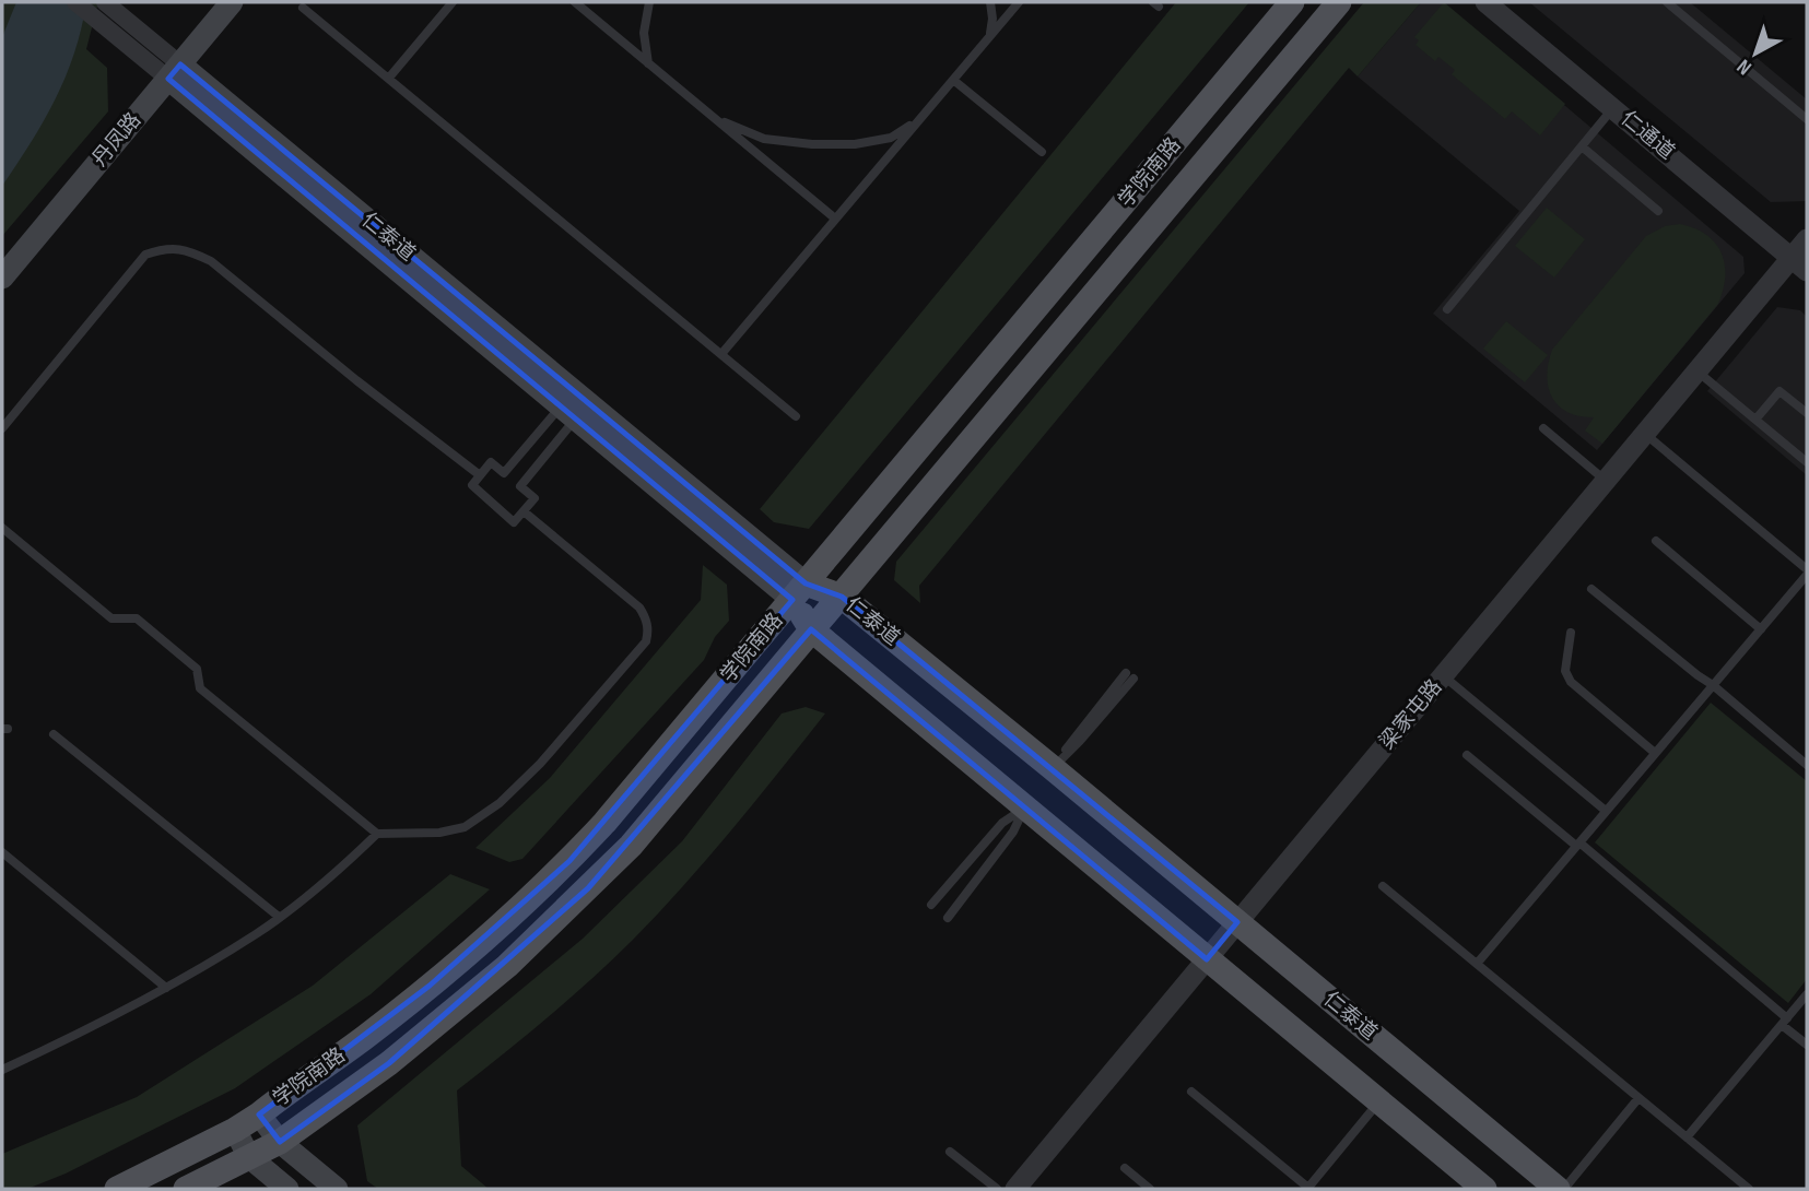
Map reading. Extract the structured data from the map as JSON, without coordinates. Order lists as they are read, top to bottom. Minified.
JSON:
{"streets":{"main road":["丹凤路","学院南路","仁泰道"],"street":["仁通道","梁家屯路"]},"crossings":[["仁通道","梁家屯路"],["丹凤路","仁泰道"],["学院南路","仁泰道"],["仁泰道","梁家屯路"]],"north":"bottom left"}
